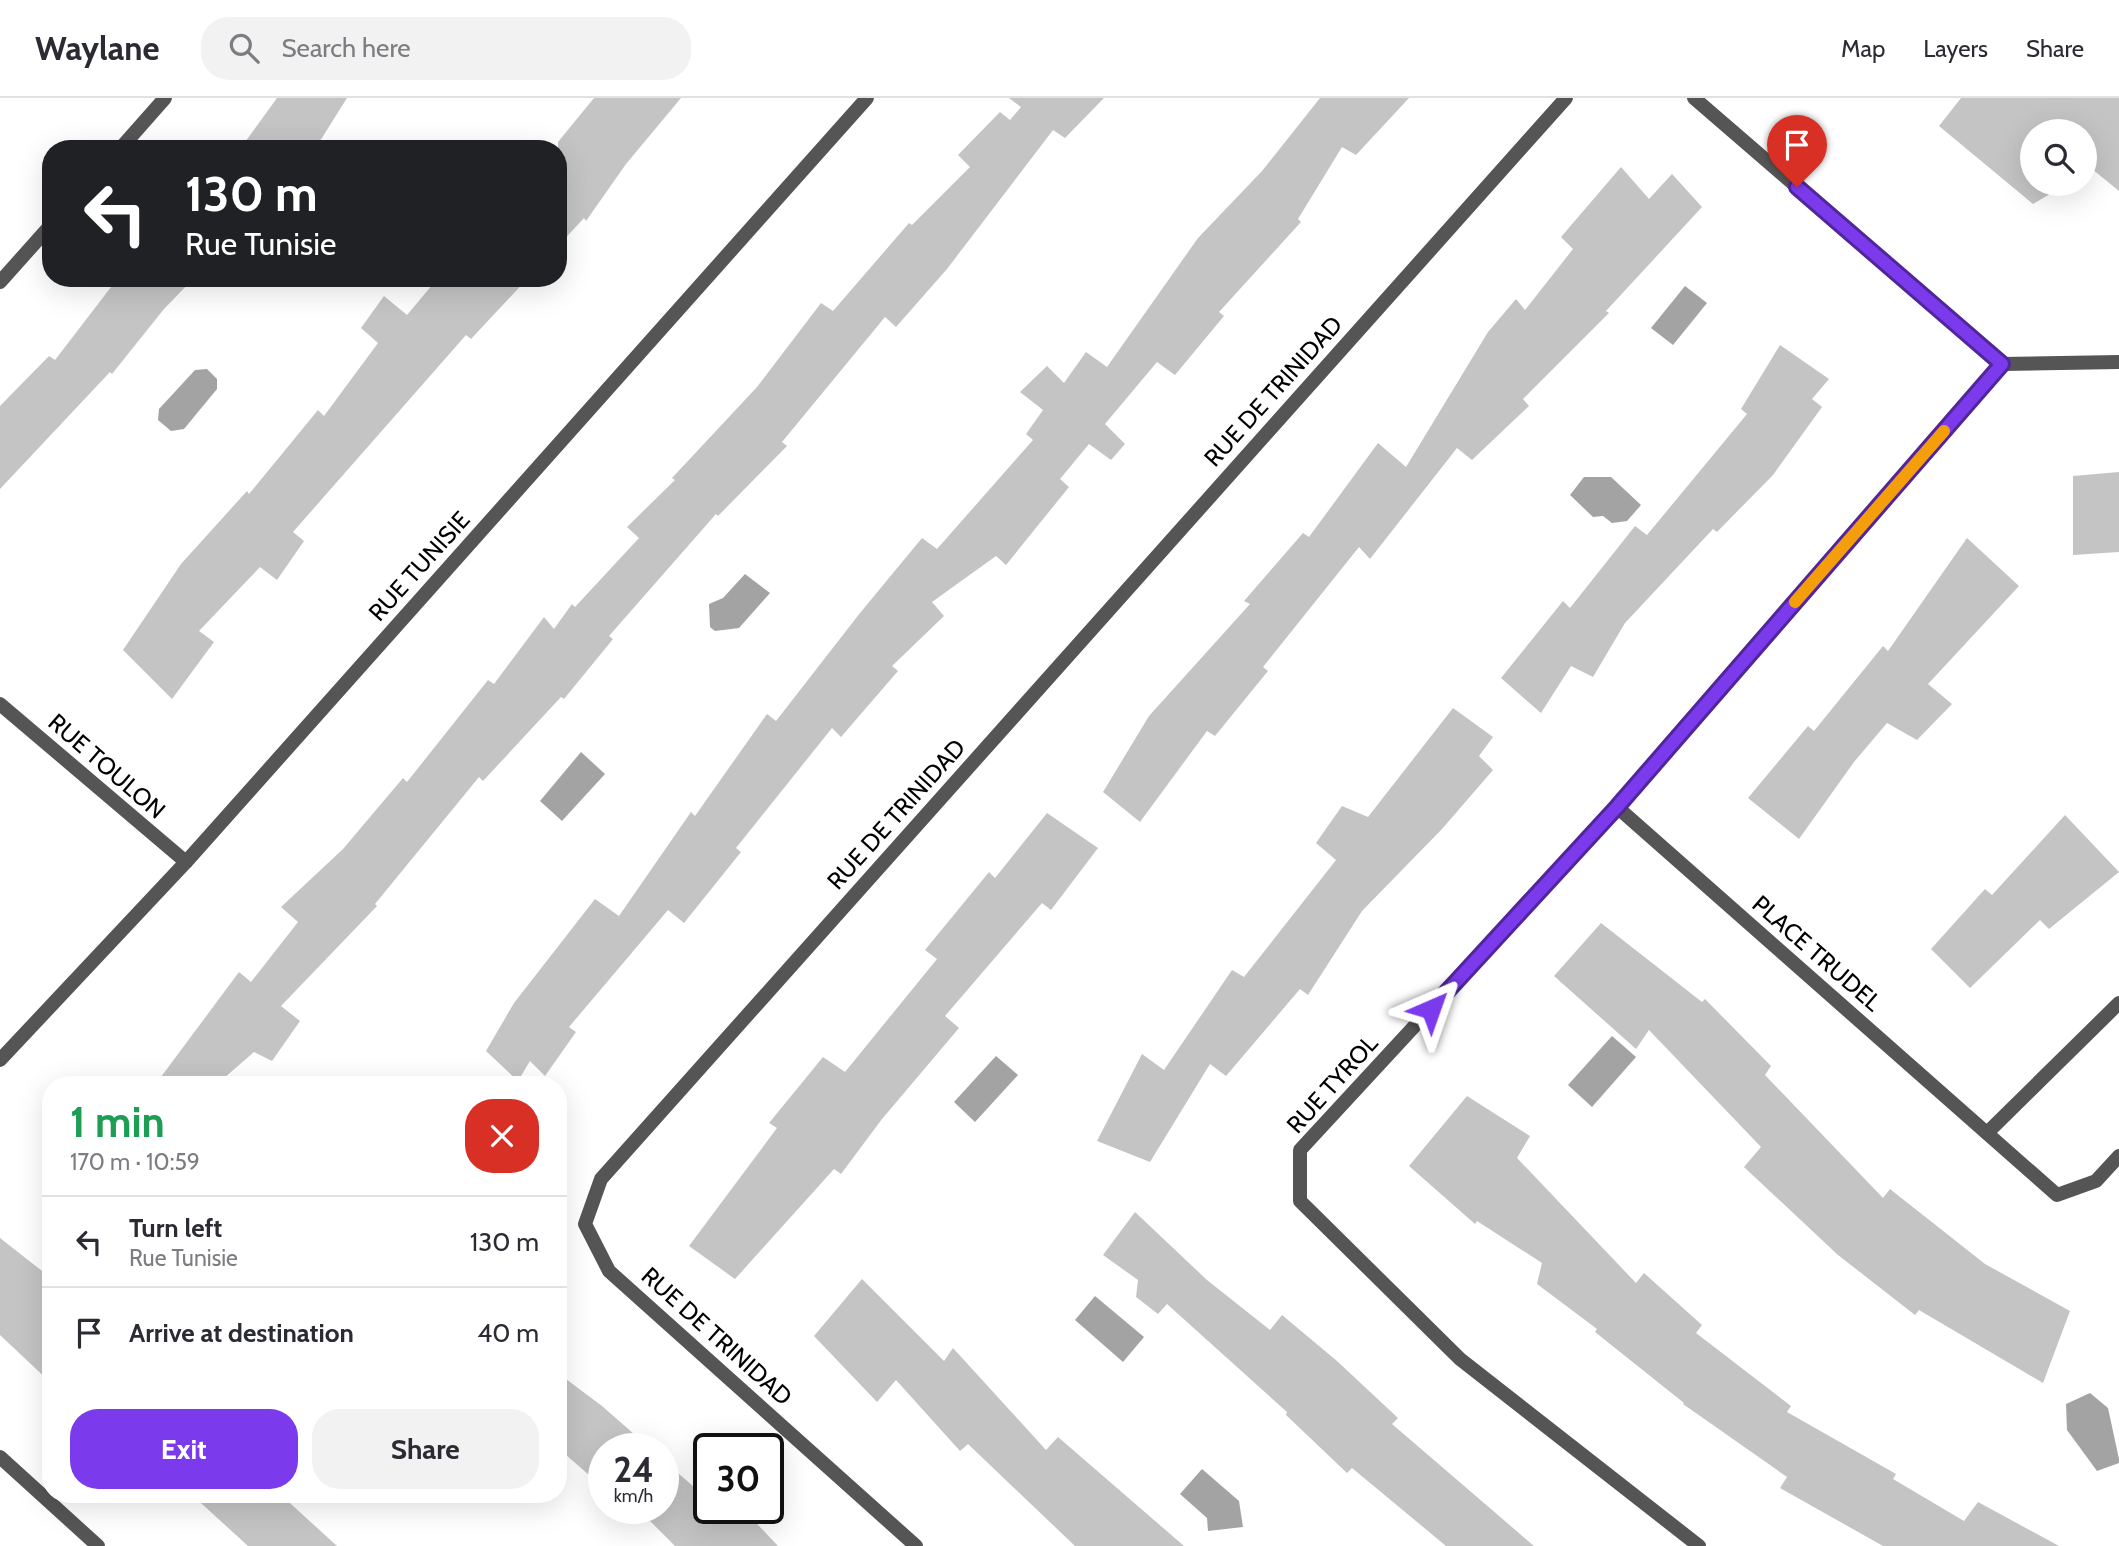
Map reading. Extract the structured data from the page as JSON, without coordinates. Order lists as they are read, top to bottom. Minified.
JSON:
{"streets":{"street":["RUE DE TRINIDAD","RUE TUNISIE","RUE TOULON","PLACE TRUDEL","RUE TYROL"]},"crossings":[["RUE TUNISIE","RUE TOULON"],["PLACE TRUDEL","RUE TYROL"]],"page":{"header":"Waylane","search":"Search here","nav":["Map","Layers","Share"],"turn":["130 m","Rue Tunisie"],"heading":["1 min","170 m · 10:59"],"list":[{"name":"Turn left","note":"Rue Tunisie","value":"130 m"},{"name":"Arrive at destination","value":"40 m"}],"buttons":["Exit","Share"],"speed":"24 km/h","limit":"30"}}
